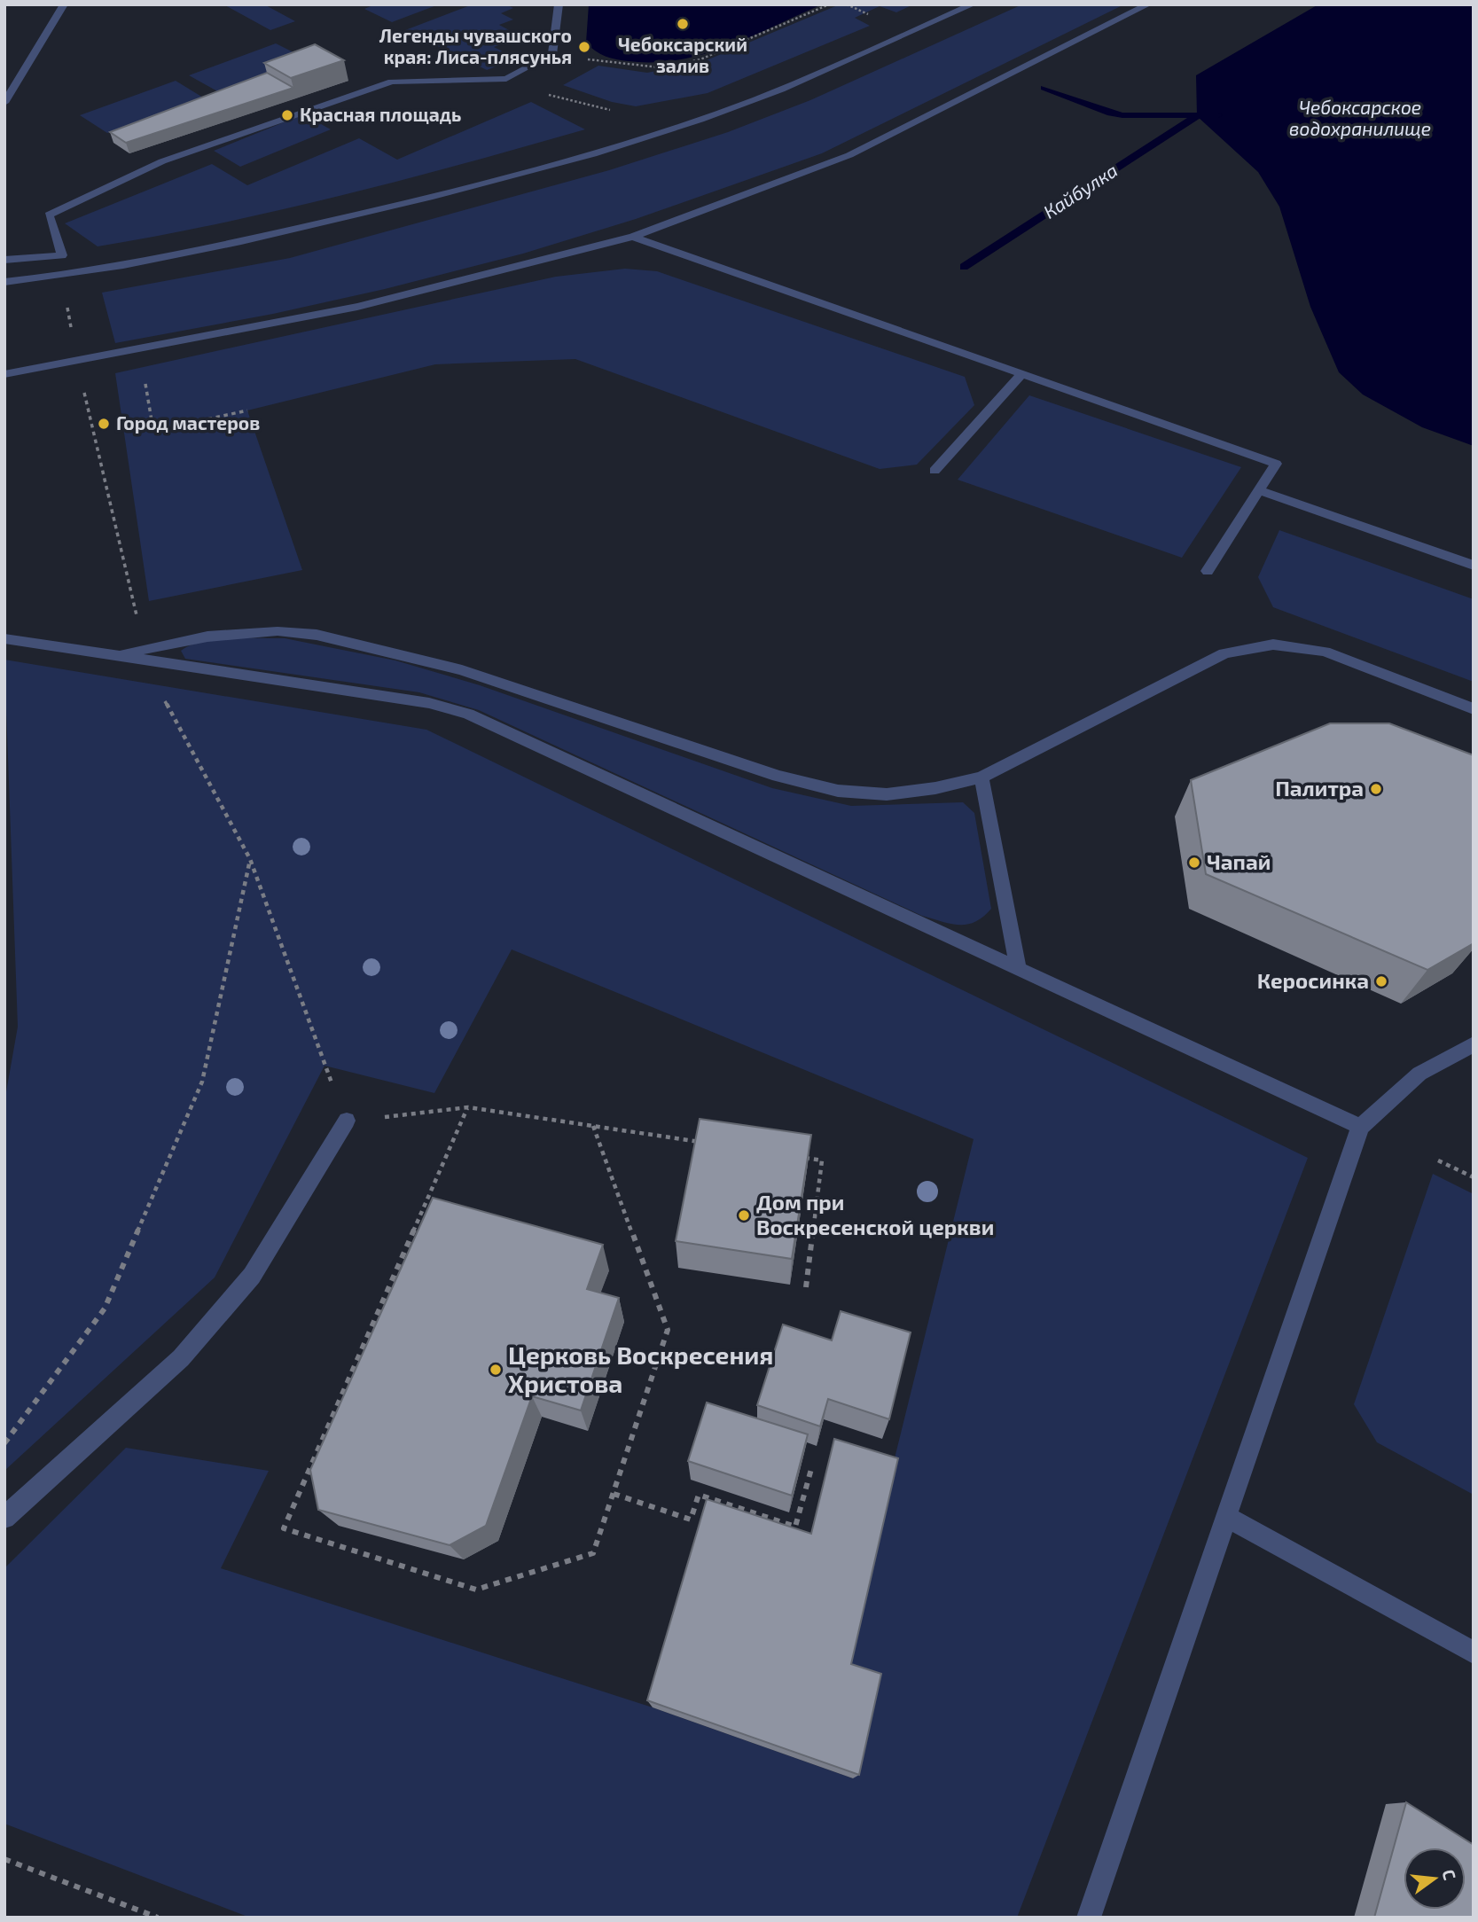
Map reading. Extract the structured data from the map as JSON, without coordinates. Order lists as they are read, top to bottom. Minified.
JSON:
{"water":["Чебоксарское водохранилище","Кайбулка"],"places":["Чебоксарский залив","Легенды чувашского края: Лиса-плясунья","Красная площадь","Город мастеров","Палитра","Чапай","Керосинка","Дом при Воскресенской церкви","Церковь Воскресения Христова"],"north":"right"}
